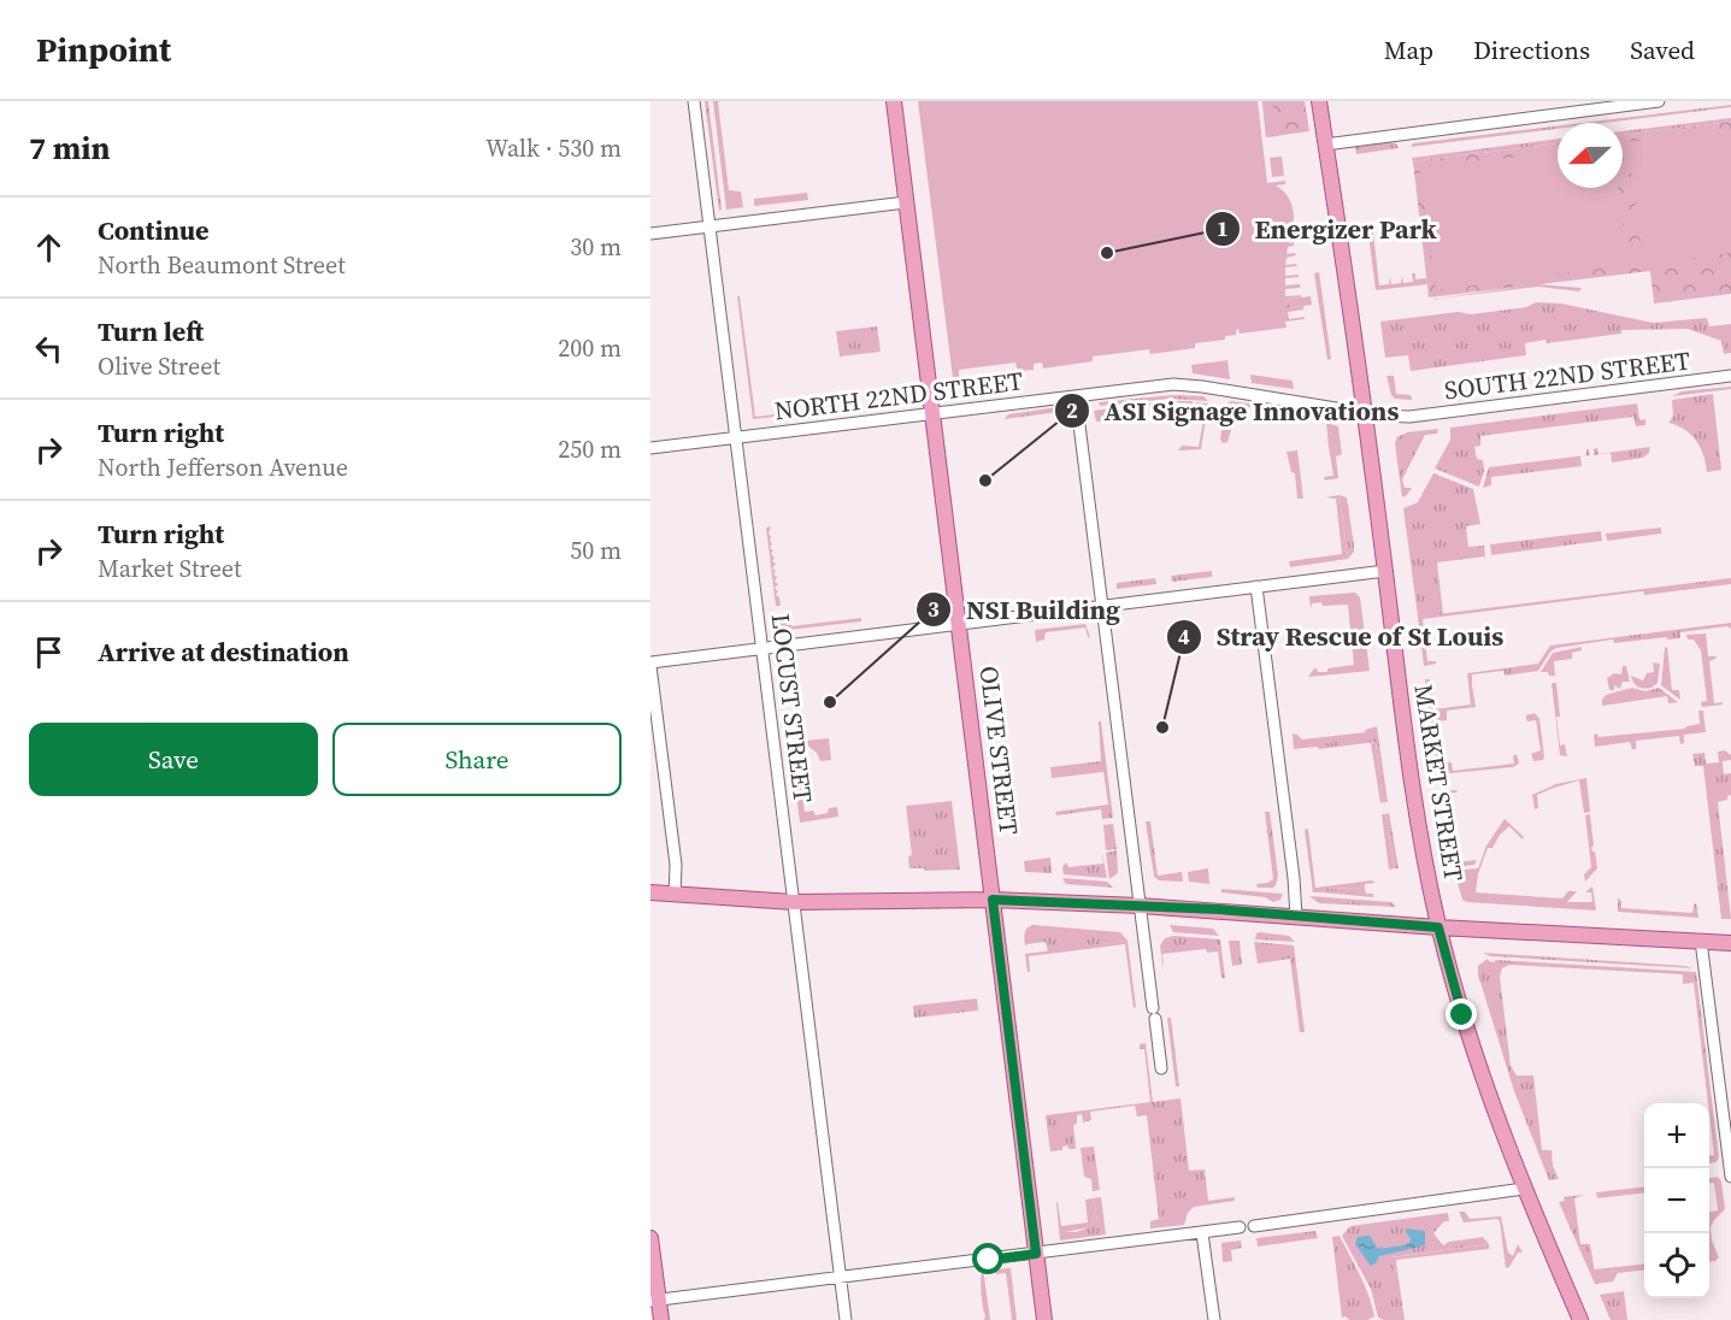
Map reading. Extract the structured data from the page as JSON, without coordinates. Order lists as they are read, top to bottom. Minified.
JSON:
{"streets":{"main road":["OLIVE STREET","MARKET STREET"],"street":["SOUTH 22ND STREET","NORTH 22ND STREET","LOCUST STREET"]},"crossings":[["SOUTH 22ND STREET","NORTH 22ND STREET"],["SOUTH 22ND STREET","MARKET STREET"],["NORTH 22ND STREET","LOCUST STREET"],["NORTH 22ND STREET","OLIVE STREET"],["NORTH 22ND STREET","MARKET STREET"]],"places":["Energizer Park","ASI Signage Innovations","NSI Building","Stray Rescue of St Louis"],"north":"left","page":{"header":"Pinpoint","nav":["Map","Directions","Saved"],"heading":["7 min","Walk · 530 m"],"list":[["Continue","North Beaumont Street","30 m"],["Turn left","Olive Street","200 m"],["Turn right","North Jefferson Avenue","250 m"],["Turn right","Market Street","50 m"],"Arrive at destination"],"buttons":["Save","Share"],"map_buttons":["+","−"]}}
